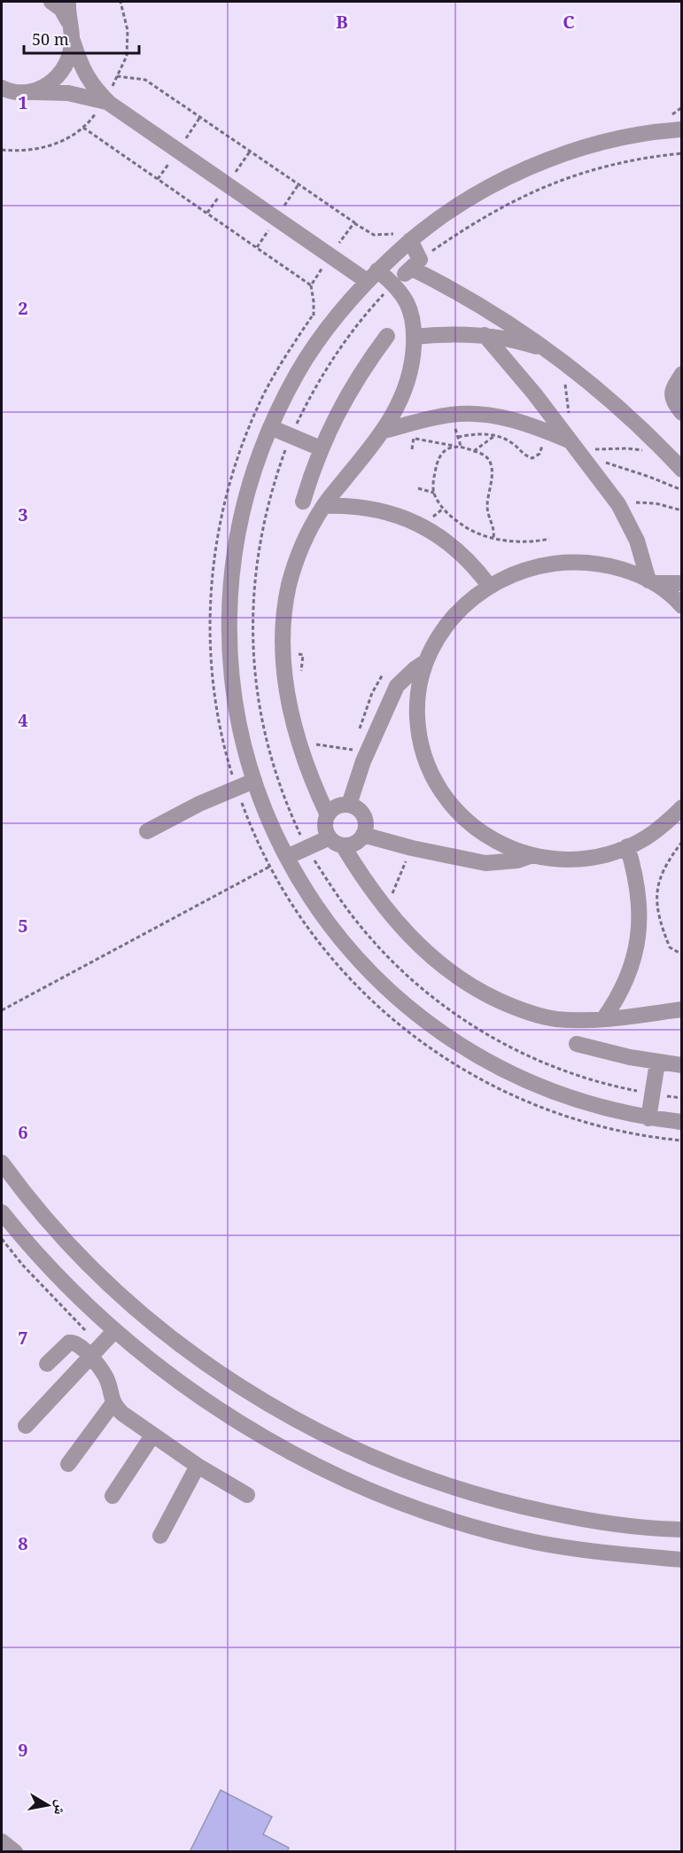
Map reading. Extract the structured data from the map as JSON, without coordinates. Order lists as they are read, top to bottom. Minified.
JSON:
{"scale_bar":"50 m","north":"right","grid":{"columns":["B","C"],"rows":["1","2","3","4","5","6","7","8","9"]}}
